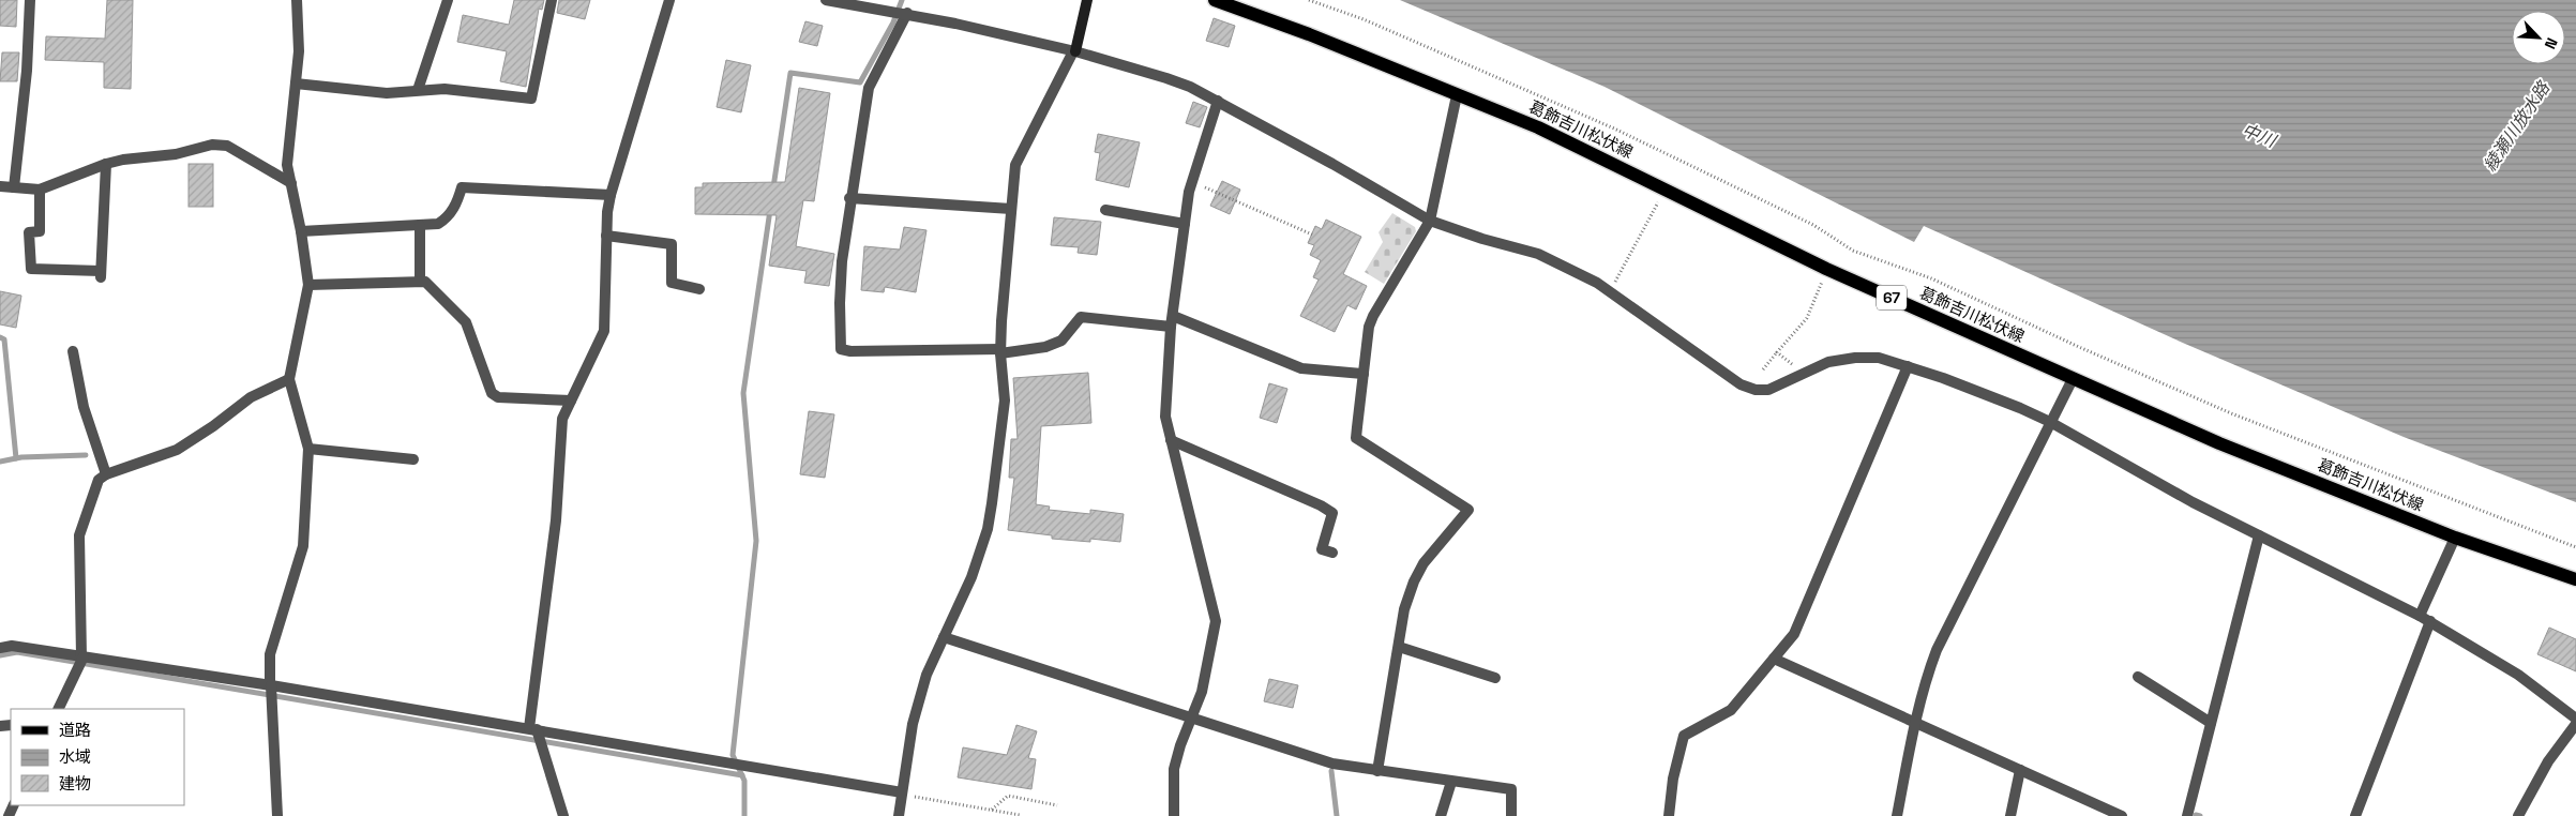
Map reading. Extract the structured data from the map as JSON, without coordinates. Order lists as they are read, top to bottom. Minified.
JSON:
{"streets":{"main road":["葛飾吉川松伏線","67"]},"water":["綾瀬川放水路","中川"],"legend":["道路","水域","建物"],"north":"bottom right"}
